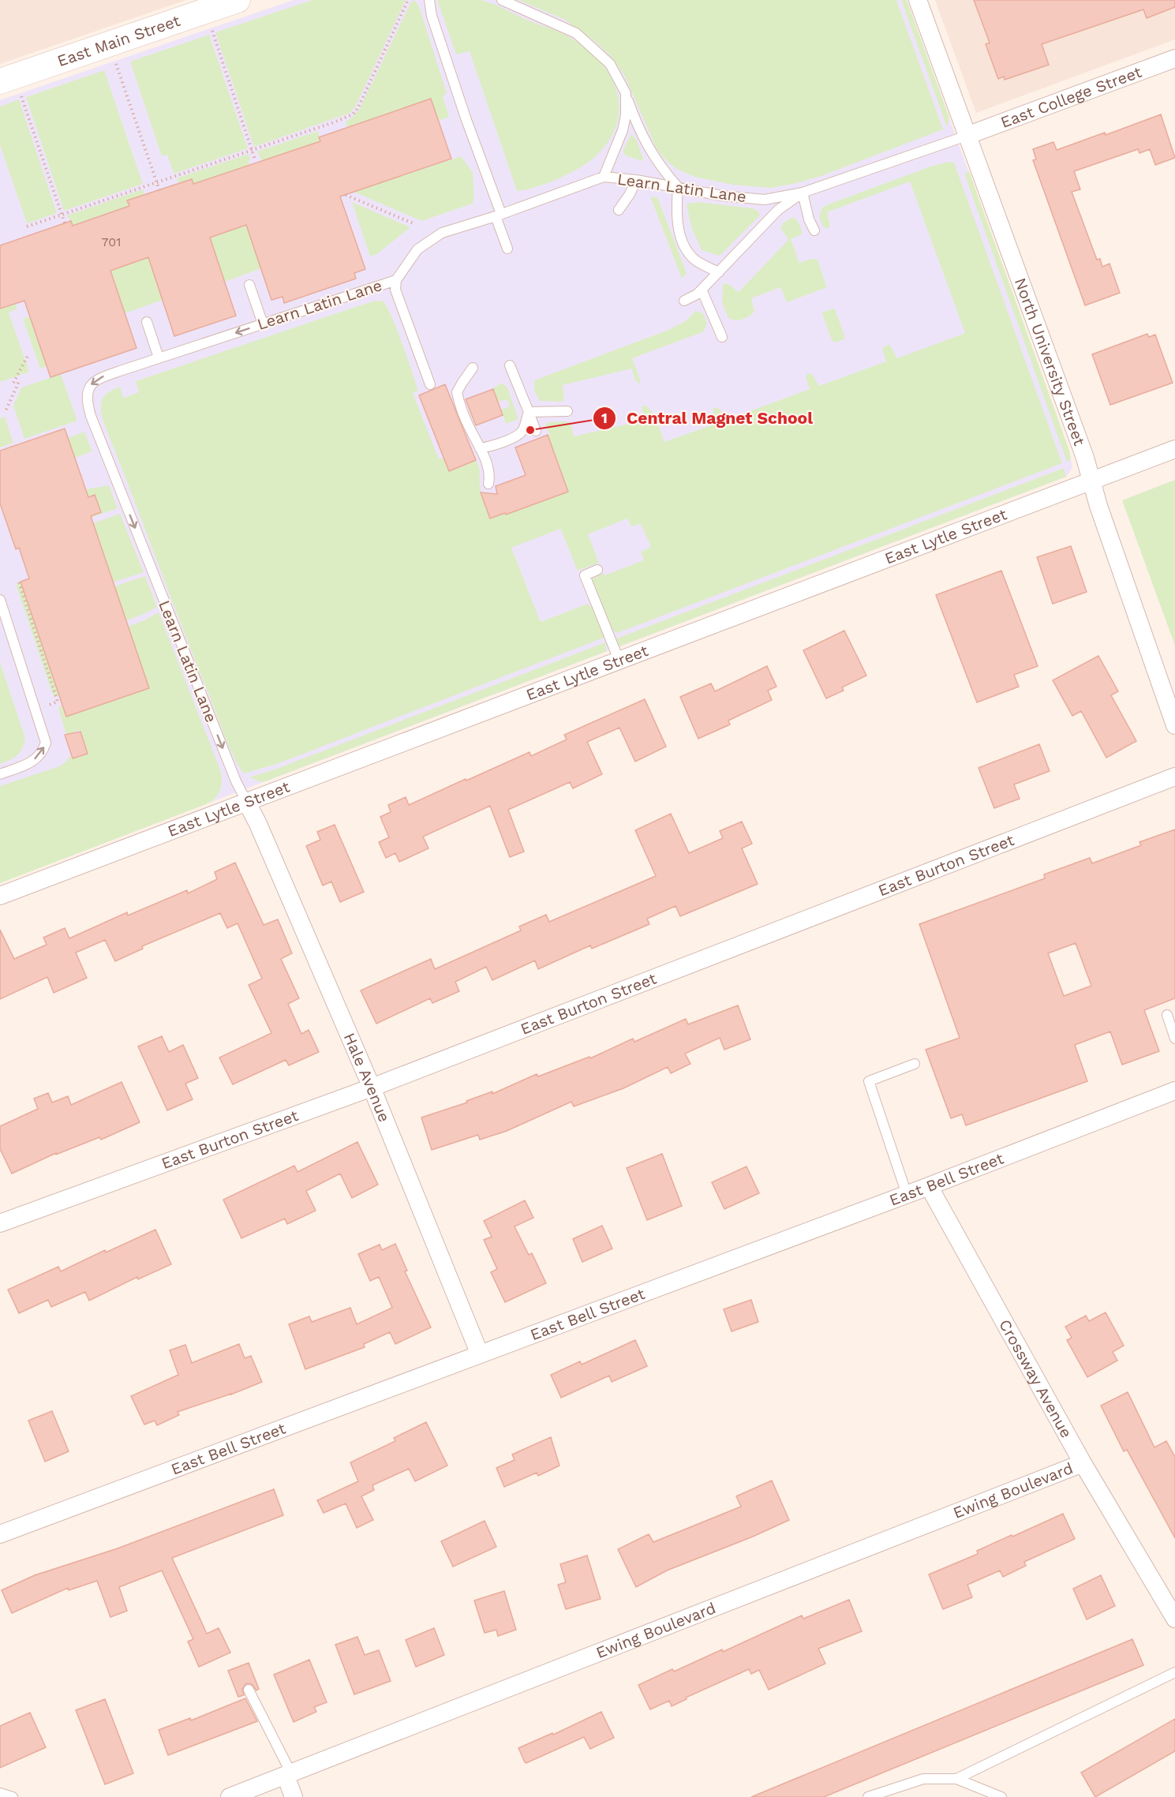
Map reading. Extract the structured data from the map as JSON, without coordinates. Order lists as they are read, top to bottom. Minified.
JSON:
{"streets":{"street":["East Main Street","East College Street","North University Street","East Lytle Street","East Burton Street","Hale Avenue","East Bell Street","Crossway Avenue","Ewing Boulevard"],"lane":["Learn Latin Lane"]},"crossings":[["East College Street","Learn Latin Lane"],["East College Street","North University Street"],["Learn Latin Lane","North University Street"],["Learn Latin Lane","East Lytle Street"],["Learn Latin Lane","Hale Avenue"],["North University Street","East Lytle Street"],["East Lytle Street","Hale Avenue"],["East Burton Street","Hale Avenue"],["Hale Avenue","East Bell Street"],["East Bell Street","Crossway Avenue"],["Crossway Avenue","Ewing Boulevard"]],"places":["Central Magnet School"],"house_numbers":["701"]}
